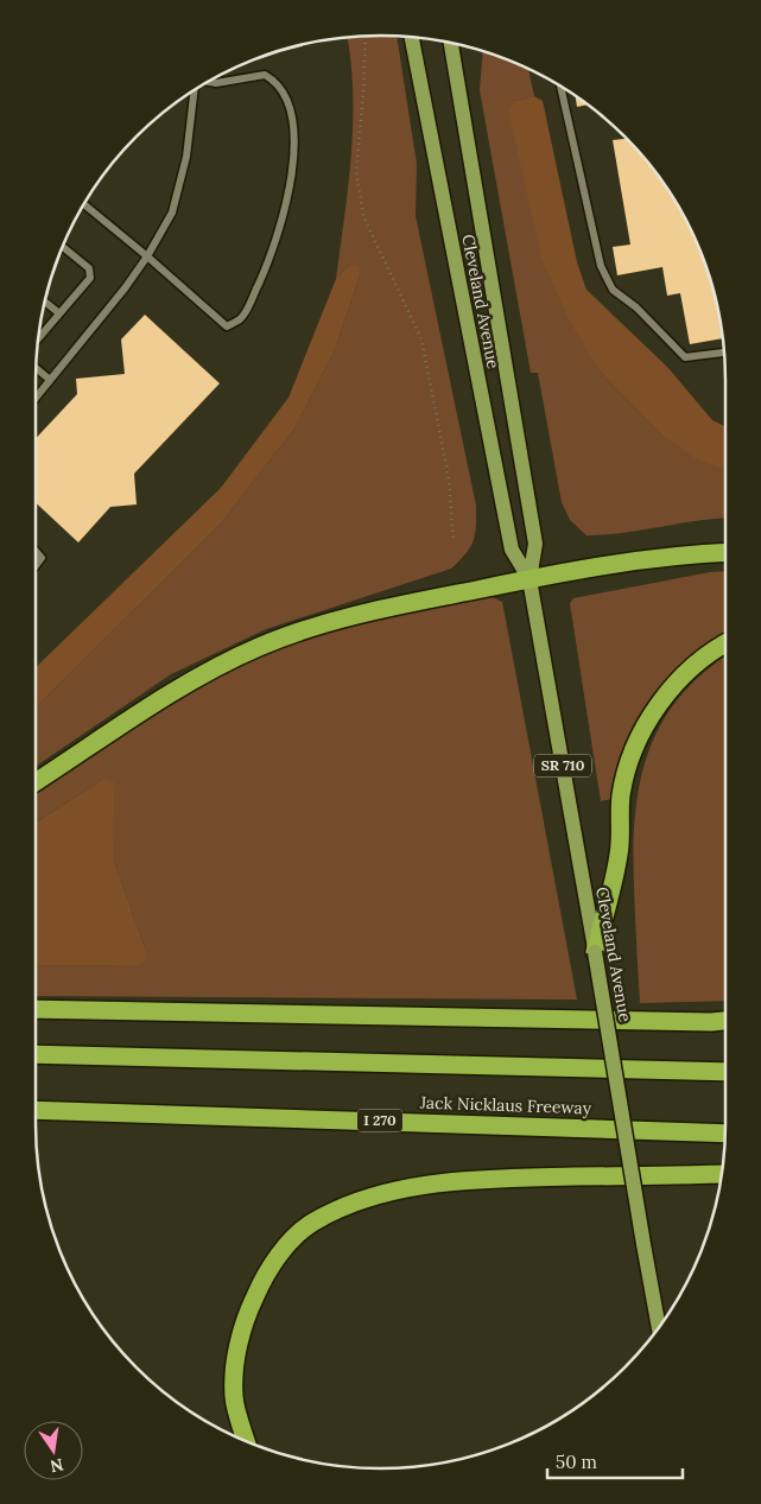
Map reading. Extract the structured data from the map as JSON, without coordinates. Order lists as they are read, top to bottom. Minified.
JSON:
{"streets":{"highway":["Jack Nicklaus Freeway","I 270"],"main road":["Cleveland Avenue","SR 710"]},"scale_bar":"50 m","north":"bottom"}
